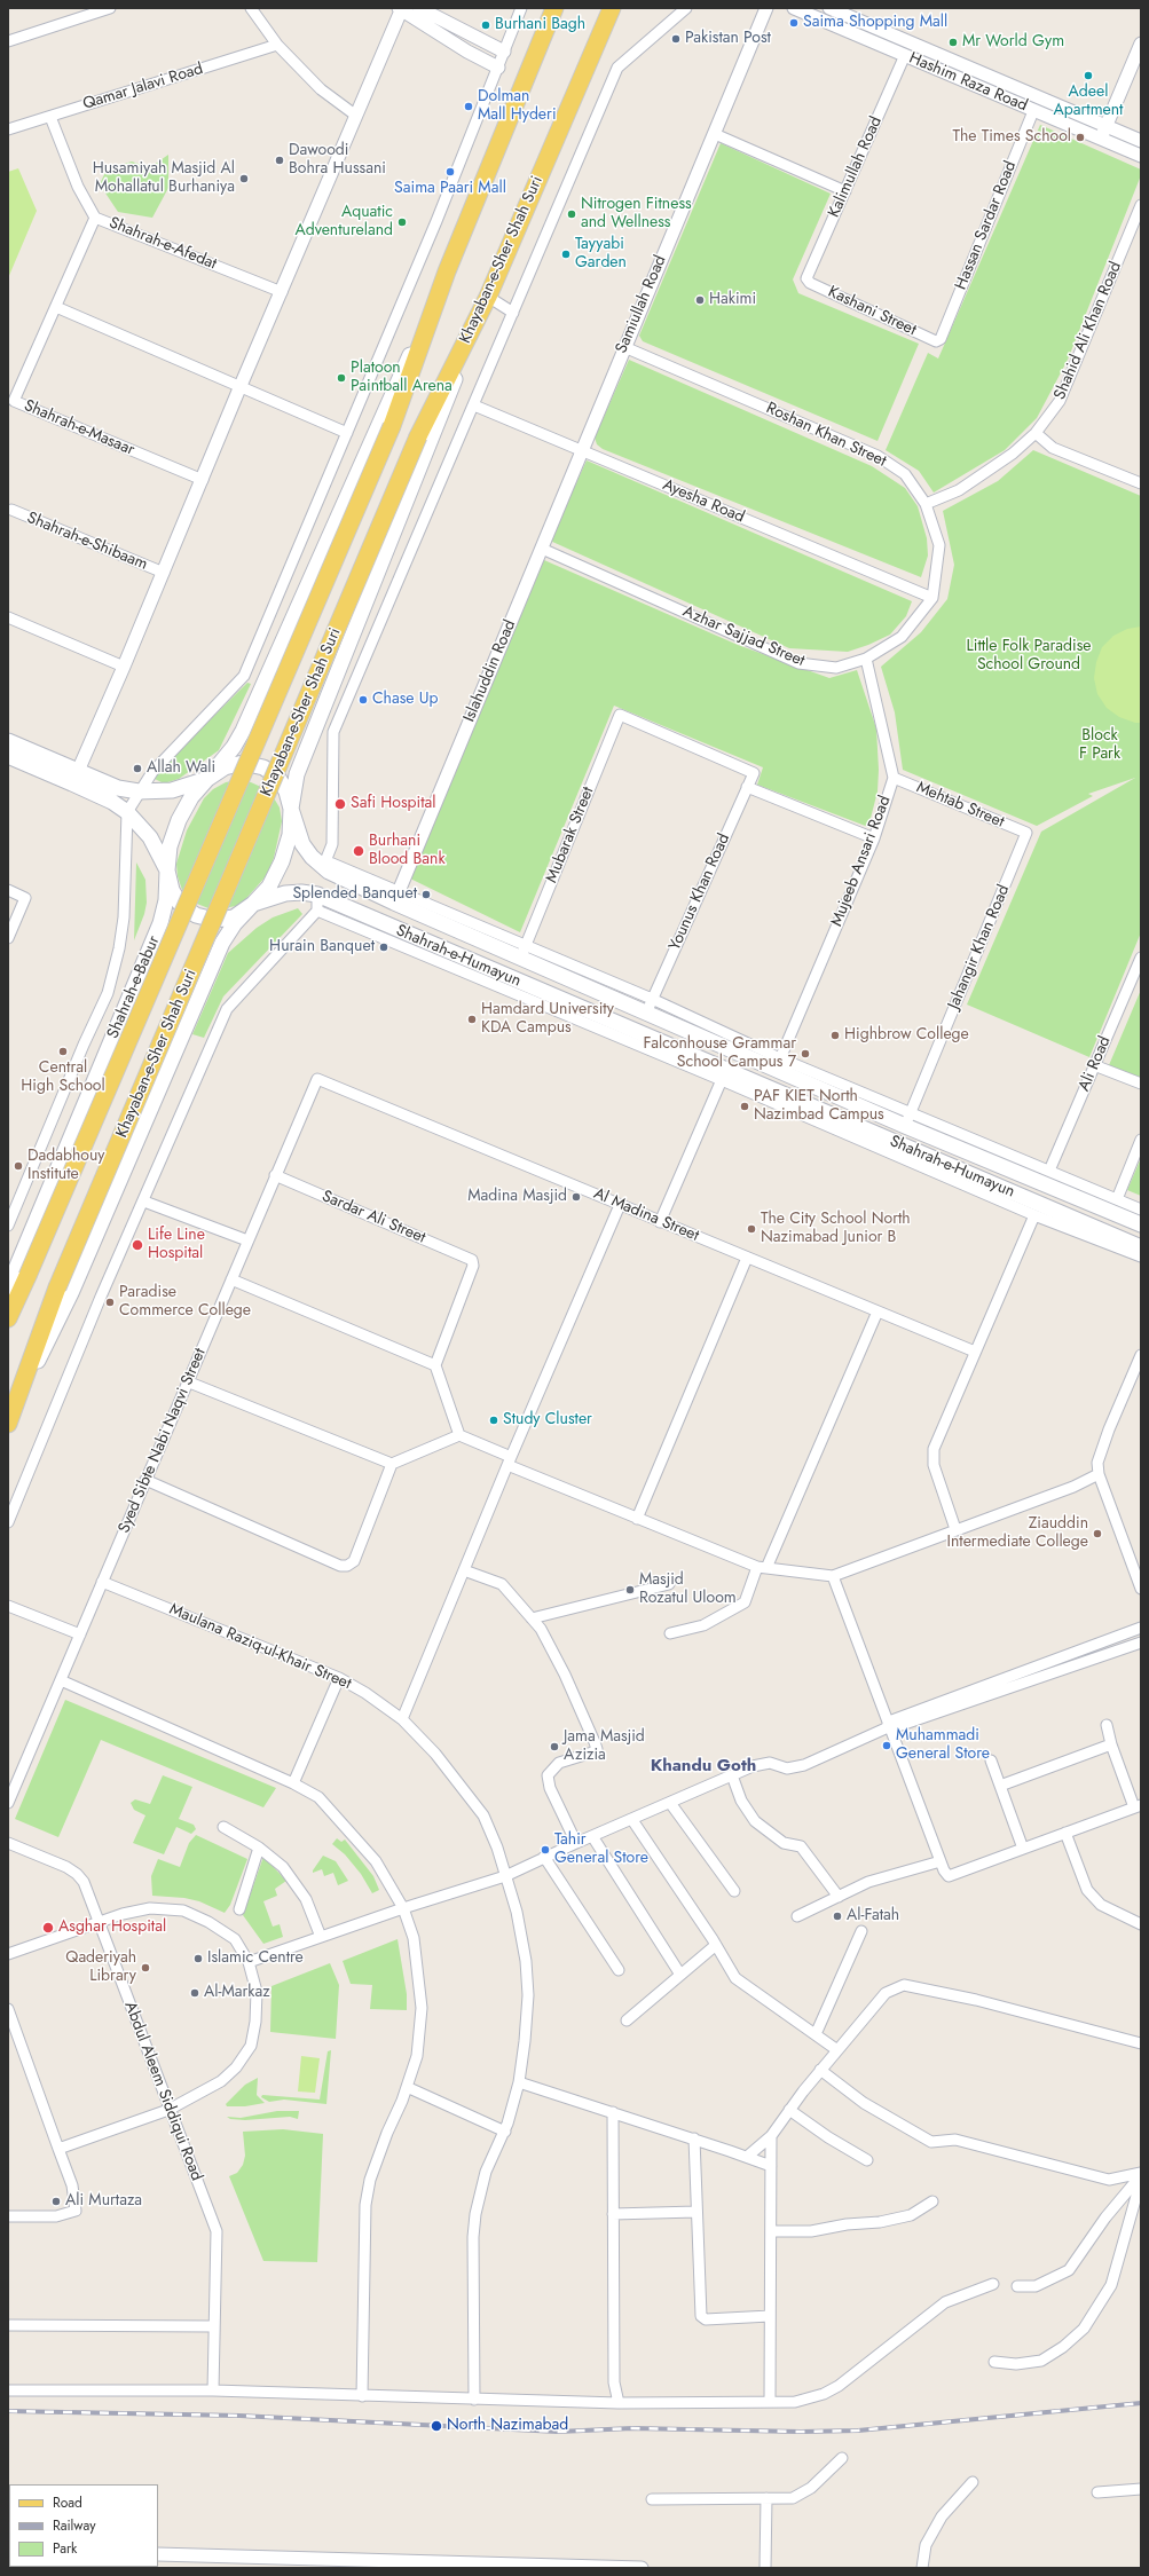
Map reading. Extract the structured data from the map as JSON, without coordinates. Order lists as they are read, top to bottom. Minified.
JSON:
{"streets":{"main road":["Khayaban-e-Sher Shah Suri","Shahrah-e-Humayun","Shahrah-e-Babur"],"street":["Hashim Raza Road","Qamar Jalavi Road","Kalimullah Road","Hassan Sardar Road","Shahrah-e-Afedat","Samiullah Road","Kashani Street","Shahid Ali Khan Road","Shahrah-e-Masaar","Roshan Khan Street","Ayesha Road","Shahrah-e-Shibaam","Azhar Sajjad Street","Islahuddin Road","Mehtab Street","Mubarak Street","Mujeeb Ansari Road","Younus Khan Road","Jahangir Khan Road","Ali Road","Al Madina Street","Sardar Ali Street","Syed Sibte Nabi Naqvi Street","Maulana Raziq-ul-Khair Street","Abdul Aleem Siddiqui Road"]},"crossings":[["Hashim Raza Road","Kalimullah Road"],["Hashim Raza Road","Hassan Sardar Road"],["Qamar Jalavi Road","Shahrah-e-Afedat"],["Kalimullah Road","Kashani Street"],["Hassan Sardar Road","Kashani Street"],["Shahrah-e-Afedat","Shahrah-e-Masaar"],["Samiullah Road","Roshan Khan Street"],["Samiullah Road","Ayesha Road"],["Samiullah Road","Islahuddin Road"],["Shahid Ali Khan Road","Roshan Khan Street"],["Roshan Khan Street","Ayesha Road"],["Roshan Khan Street","Azhar Sajjad Street"],["Ayesha Road","Azhar Sajjad Street"],["Ayesha Road","Islahuddin Road"],["Azhar Sajjad Street","Islahuddin Road"],["Azhar Sajjad Street","Mujeeb Ansari Road"],["Islahuddin Road","Shahrah-e-Humayun"],["Mehtab Street","Mujeeb Ansari Road"],["Mehtab Street","Jahangir Khan Road"],["Mubarak Street","Younus Khan Road"],["Mubarak Street","Shahrah-e-Humayun"],["Mujeeb Ansari Road","Shahrah-e-Humayun"],["Younus Khan Road","Shahrah-e-Humayun"],["Jahangir Khan Road","Shahrah-e-Humayun"],["Shahrah-e-Humayun","Shahrah-e-Babur"],["Al Madina Street","Syed Sibte Nabi Naqvi Street"],["Sardar Ali Street","Syed Sibte Nabi Naqvi Street"],["Syed Sibte Nabi Naqvi Street","Maulana Raziq-ul-Khair Street"]],"districts":["Khandu Goth"],"parks":["Little Folk Paradise School Ground","Block F Park"],"places":["Saima Shopping Mall","Burhani Bagh","Pakistan Post","Mr World Gym","Adeel Apartment","Dolman Mall Hyderi","The Times School","Dawoodi Bohra Hussani","Saima Paari Mall","Husamiyah Masjid Al Mohallatul Burhaniya","Nitrogen Fitness and Wellness","Aquatic Adventureland","Tayyabi Garden","Hakimi","Platoon Paintball Arena","Chase Up","Allah Wali","Safi Hospital","Burhani Blood Bank","Splended Banquet","Hurain Banquet","Hamdard University KDA Campus","Highbrow College","Central High School","Falconhouse Grammar School Campus 7","PAF KIET North Nazimbad Campus","Dadabhouy Institute","Madina Masjid","The City School North Nazimabad Junior B","Life Line Hospital","Paradise Commerce College","Study Cluster","Ziauddin Intermediate College","Masjid Rozatul Uloom","Muhammadi General Store","Jama Masjid Azizia","Tahir General Store","Al-Fatah","Asghar Hospital","Islamic Centre","Qaderiyah Library","Al-Markaz","Ali Murtaza","North Nazimabad"],"legend":["Road","Railway","Park"]}
